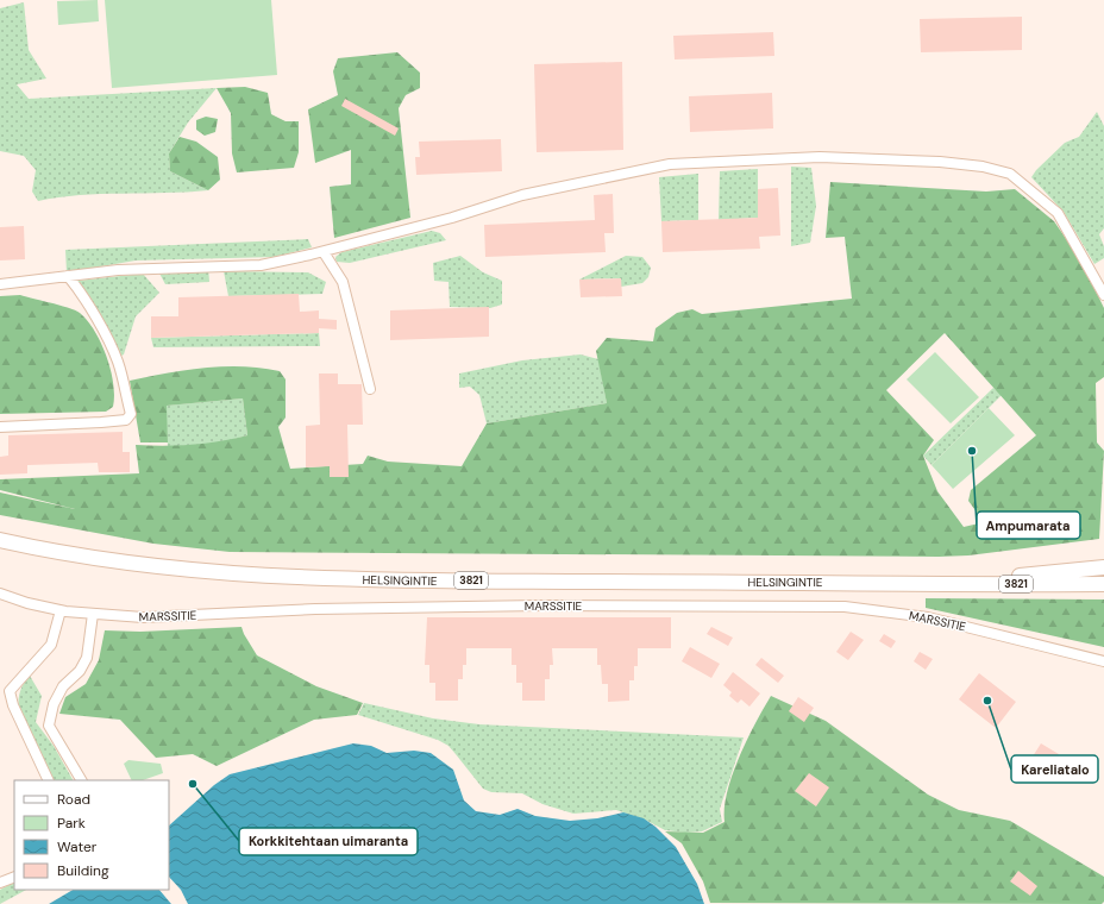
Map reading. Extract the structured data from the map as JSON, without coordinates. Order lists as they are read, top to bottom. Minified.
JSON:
{"streets":{"main road":["HELSINGINTIE","3821"],"street":["MARSSITIE"]},"places":["Ampumarata","Kareliatalo","Korkkitehtaan uimaranta"],"legend":["Road","Park","Water","Building"]}
